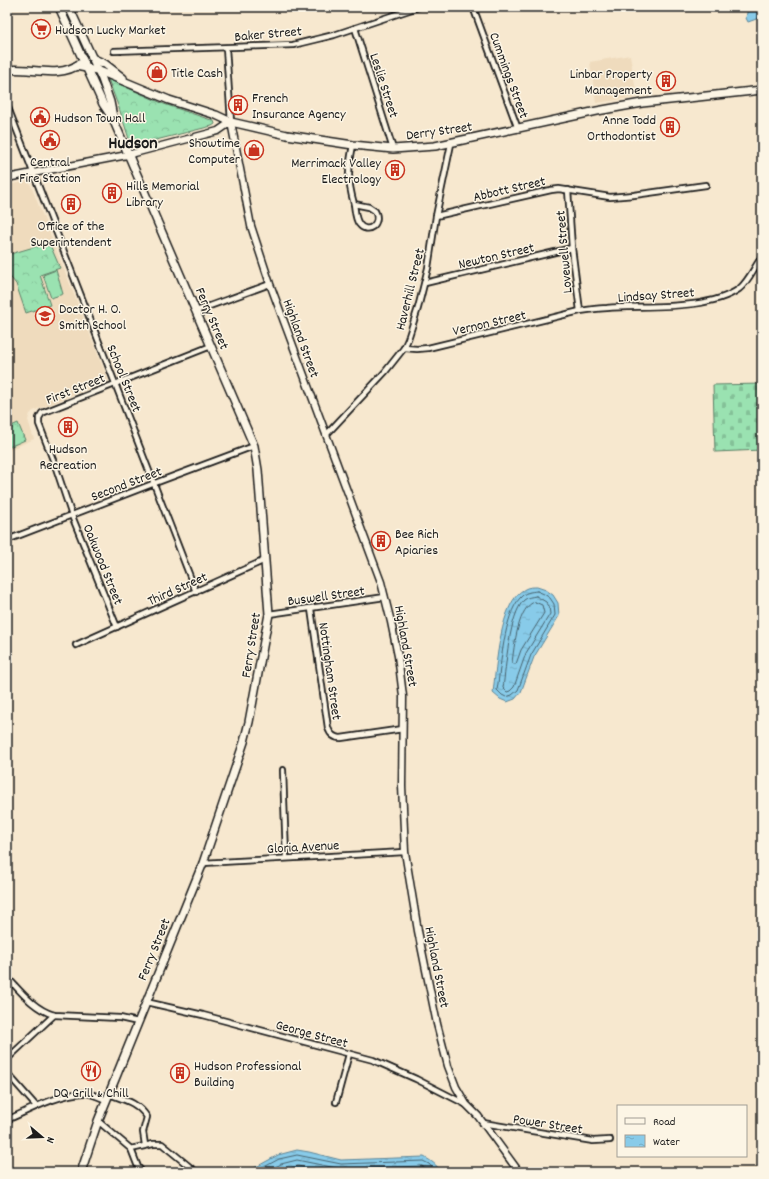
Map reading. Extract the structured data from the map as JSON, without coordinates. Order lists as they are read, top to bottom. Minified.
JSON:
{"streets":{"main road":["Derry Street","Ferry Street"],"street":["Baker Street","Cummings Street","Leslie Street","Abbott Street","Lovewell Street","Newton Street","Haverhill Street","Lindsay Street","Vernon Street","Highland Street","School Street","First Street","Second Street","Oakwood Street","Third Street","Buswell Street","Nottingham Street","Gloria Avenue","George Street","Power Street"]},"crossings":[["Baker Street","Leslie Street"],["Cummings Street","Derry Street"],["Leslie Street","Derry Street"],["Derry Street","Haverhill Street"],["Derry Street","Ferry Street"],["Derry Street","Highland Street"],["Abbott Street","Lovewell Street"],["Abbott Street","Haverhill Street"],["Lovewell Street","Newton Street"],["Lovewell Street","Lindsay Street"],["Lovewell Street","Vernon Street"],["Newton Street","Haverhill Street"],["Haverhill Street","Vernon Street"],["Haverhill Street","Highland Street"],["Lindsay Street","Vernon Street"],["Ferry Street","First Street"],["Ferry Street","Second Street"],["Ferry Street","Third Street"],["Ferry Street","Buswell Street"],["Ferry Street","Gloria Avenue"],["Ferry Street","George Street"],["Highland Street","Buswell Street"],["Highland Street","Nottingham Street"],["Highland Street","Gloria Avenue"],["Highland Street","George Street"],["Highland Street","Power Street"],["School Street","First Street"],["School Street","Second Street"],["School Street","Third Street"],["First Street","Oakwood Street"],["Second Street","Oakwood Street"],["Oakwood Street","Third Street"],["Buswell Street","Nottingham Street"]],"districts":["Hudson"],"places":{"supermarket":["Hudson Lucky Market"],"shop":["Title Cash","Showtime Computer"],"building":["Linbar Property Management","French Insurance Agency","Anne Todd Orthodontist","Merrimack Valley Electrology","Hills Memorial Library","Office of the Superintendent","Hudson Recreation","Bee Rich Apiaries","Hudson Professional Building"],"public building":["Hudson Town Hall","Central Fire Station"],"school or university":["Doctor H. O. Smith School"],"restaurant":["DQ Grill & Chill"]},"legend":["Road","Water"],"north":"right"}
